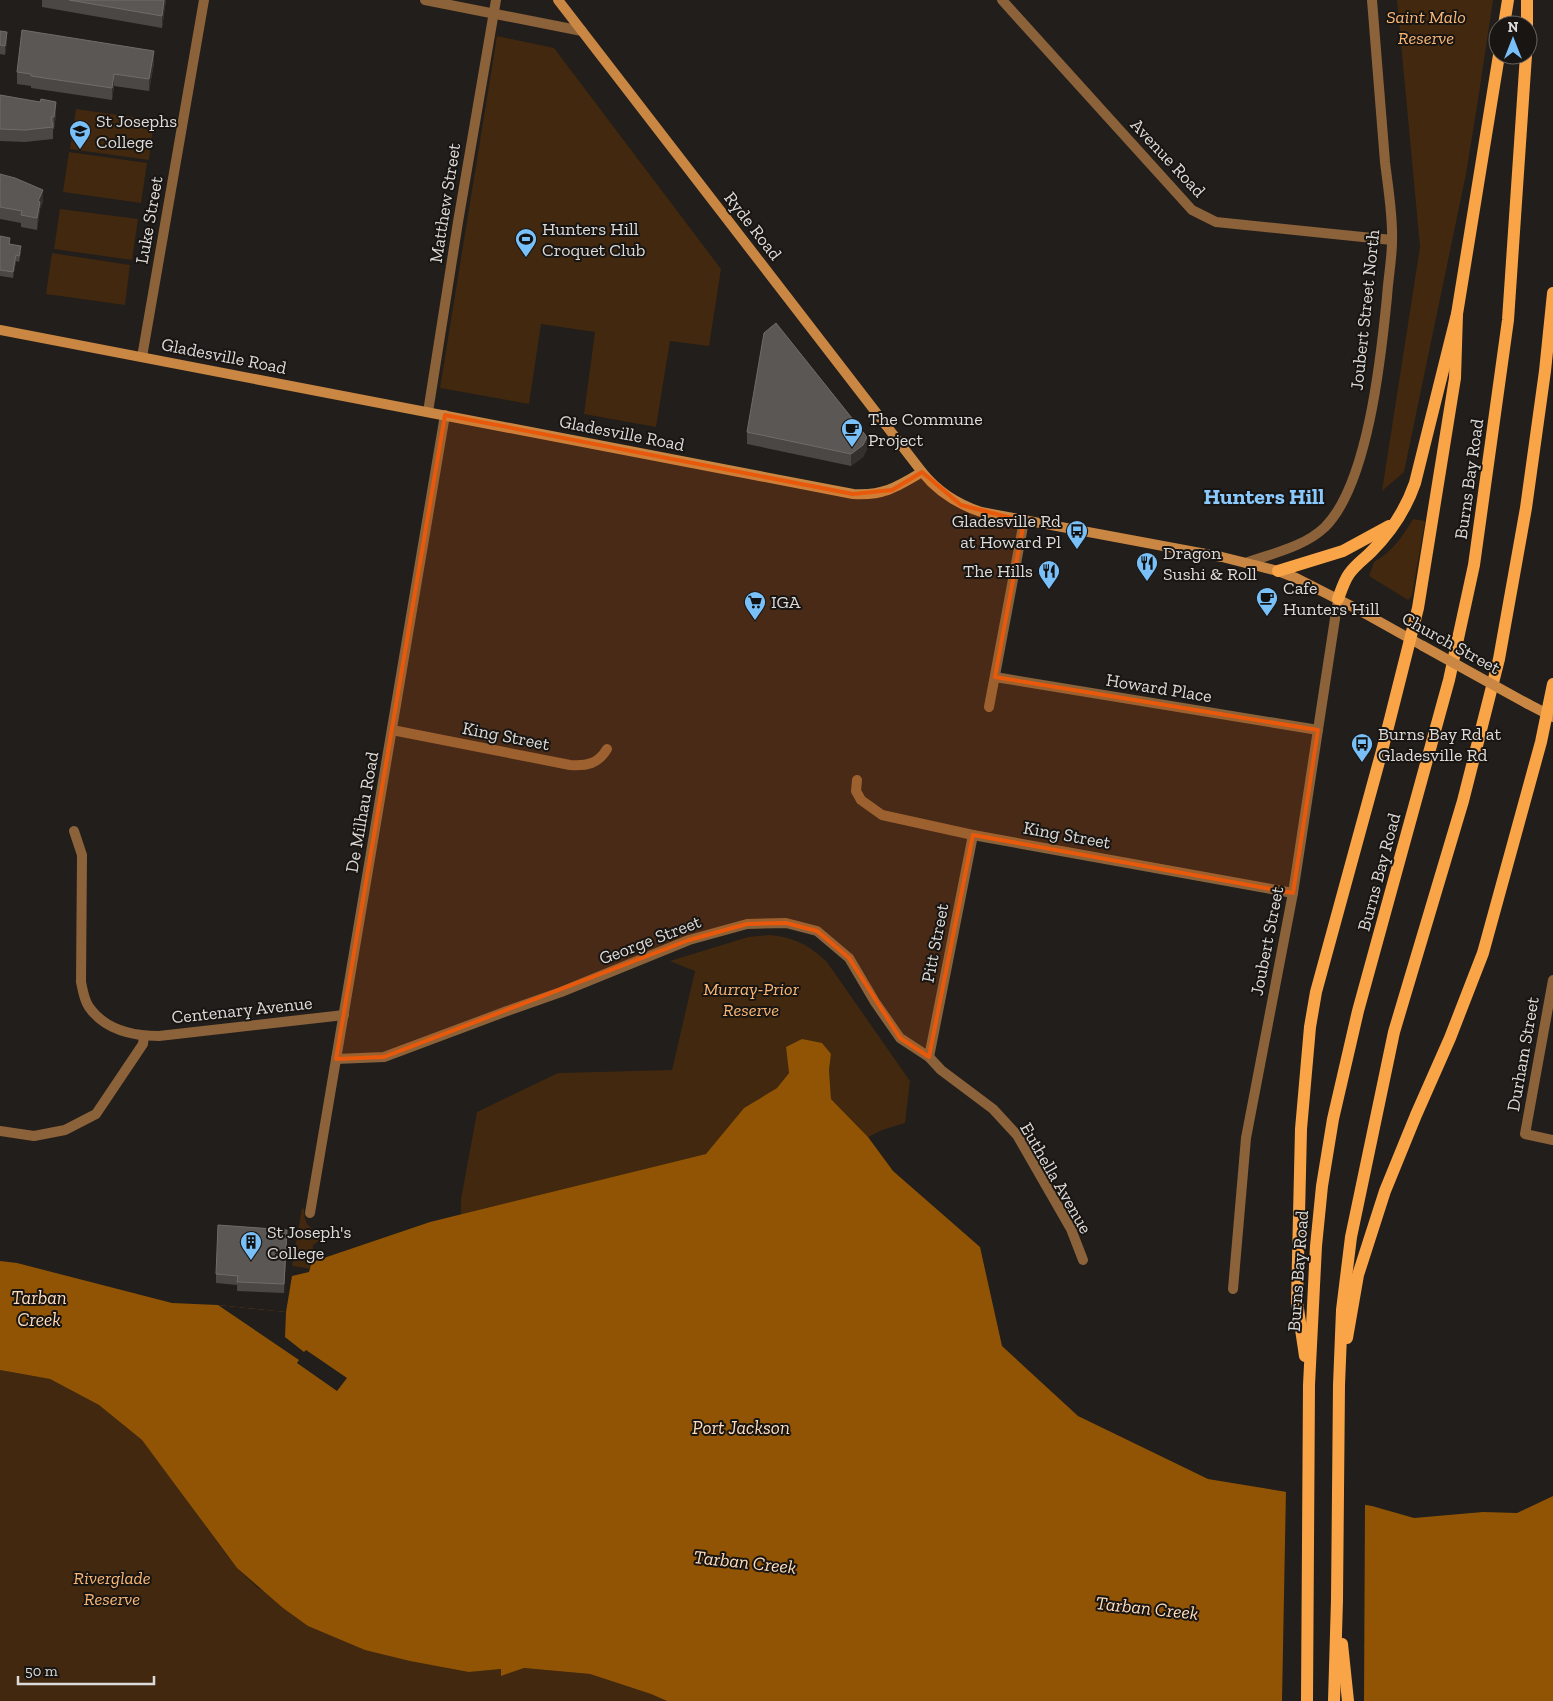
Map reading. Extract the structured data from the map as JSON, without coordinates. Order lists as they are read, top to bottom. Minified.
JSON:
{"streets":{"main road":["Ryde Road","Gladesville Road","Burns Bay Road","Church Street"],"street":["Avenue Road","Matthew Street","Luke Street","Joubert Street North","Howard Place","King Street","De Milhau Road","George Street","Joubert Street","Pitt Street","Centenary Avenue","Durham Street","Euthella Avenue"]},"crossings":[["Avenue Road","Joubert Street North"],["Matthew Street","Gladesville Road"],["Luke Street","Gladesville Road"],["Ryde Road","Gladesville Road"],["Joubert Street North","Church Street"],["Gladesville Road","De Milhau Road"],["Church Street","Joubert Street"],["Howard Place","Joubert Street"],["King Street","De Milhau Road"],["King Street","Joubert Street"],["King Street","Pitt Street"],["De Milhau Road","George Street"],["De Milhau Road","Centenary Avenue"],["George Street","Pitt Street"],["George Street","Euthella Avenue"],["Pitt Street","Euthella Avenue"]],"districts":["Hunters Hill"],"water":["Tarban Creek","Port Jackson"],"parks":["Saint Malo Reserve","Murray-Prior Reserve","Riverglade Reserve"],"places":{"school or university":["St Josephs College"],"sports":["Hunters Hill Croquet Club"],"cafe":["The Commune Project","Cafe Hunters Hill"],"bus stop":["Gladesville Rd at Howard Pl","Burns Bay Rd at Gladesville Rd"],"restaurant":["Dragon Sushi & Roll","The Hills"],"supermarket":["IGA"],"building":["St Joseph's College"]},"scale_bar":"50 m","north":"top"}
